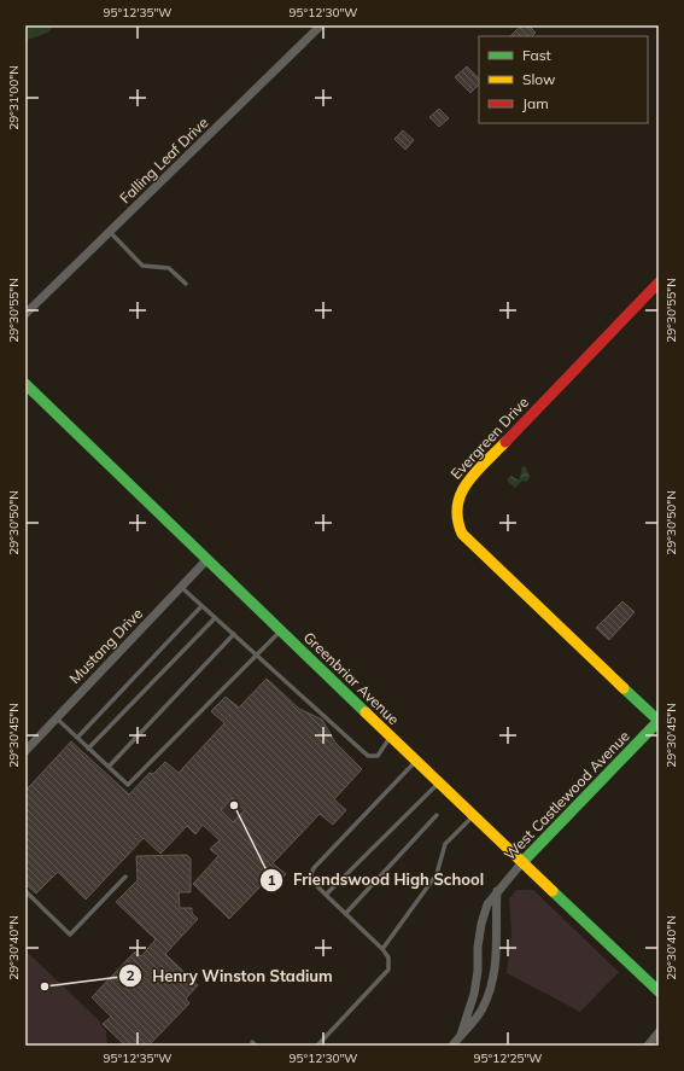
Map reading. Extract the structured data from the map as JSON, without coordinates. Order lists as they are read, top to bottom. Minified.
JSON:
{"streets":{"street":["Falling Leaf Drive","Evergreen Drive","Mustang Drive","Greenbriar Avenue","West Castlewood Avenue"]},"crossings":[["Evergreen Drive","West Castlewood Avenue"],["Mustang Drive","Greenbriar Avenue"],["Greenbriar Avenue","West Castlewood Avenue"]],"places":["Friendswood High School","Henry Winston Stadium"],"legend":["Fast","Slow","Jam"],"coordinates":["95°12'35\"W","95°12'30\"W","29°31'00\"N","29°30'55\"N","29°30'50\"N","29°30'45\"N","29°30'40\"N","95°12'25\"W"]}
